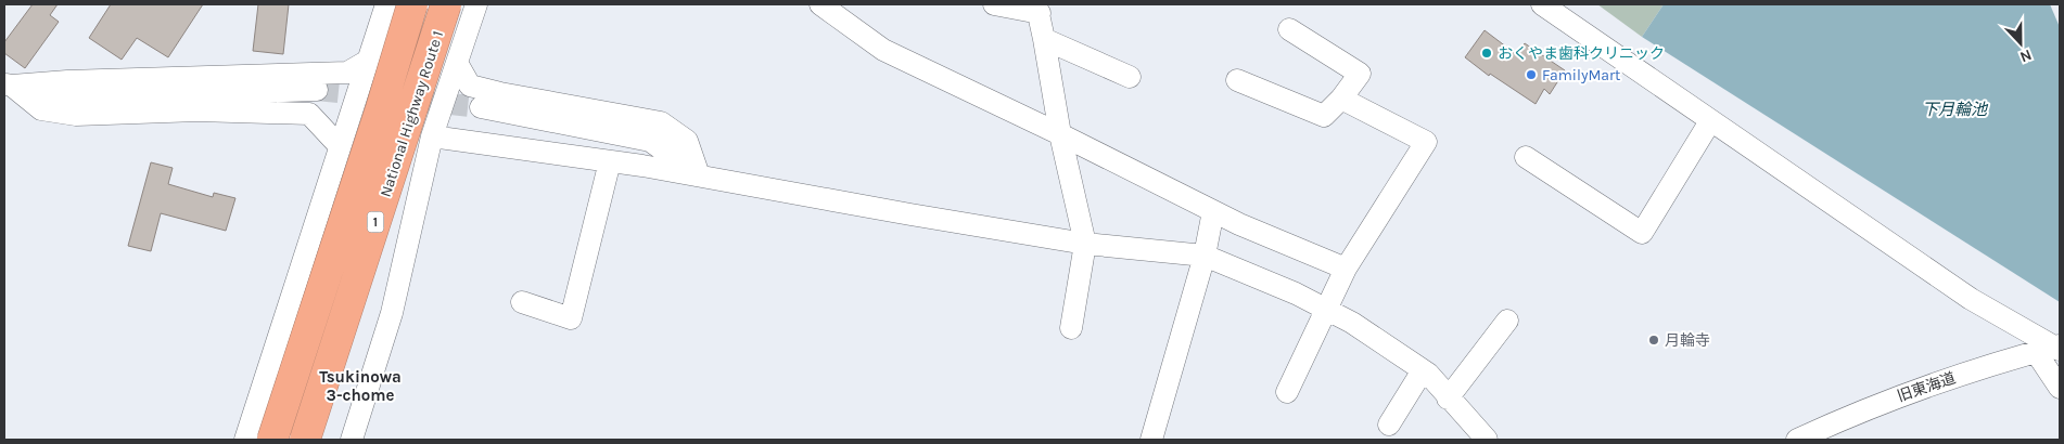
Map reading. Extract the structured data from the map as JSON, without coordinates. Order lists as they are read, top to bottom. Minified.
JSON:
{"streets":{"highway":["National Highway Route 1","1"],"street":["旧東海道"]},"districts":["Tsukinowa 3-chome"],"water":["下月輪池"],"places":["おくやま歯科クリニック","FamilyMart","月輪寺"],"north":"bottom"}
